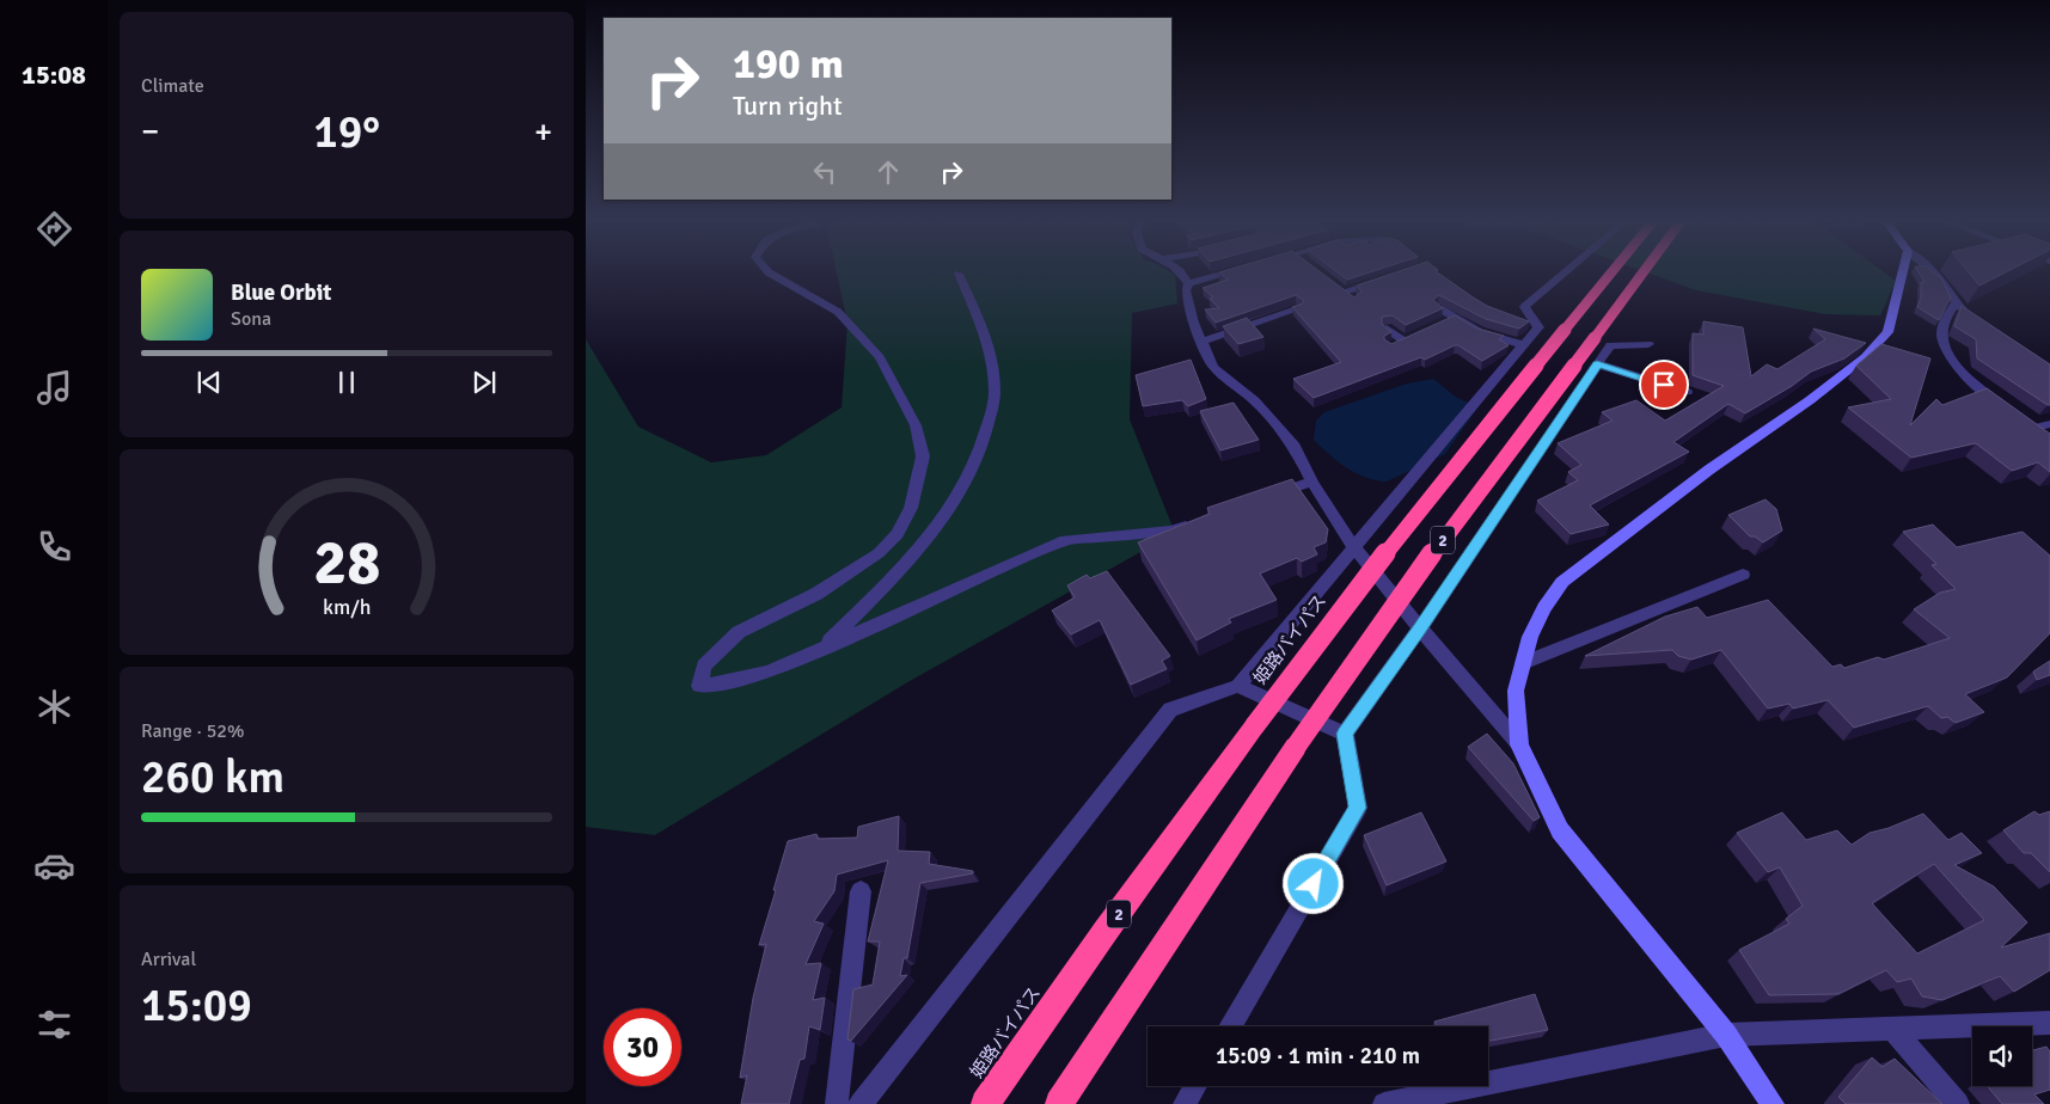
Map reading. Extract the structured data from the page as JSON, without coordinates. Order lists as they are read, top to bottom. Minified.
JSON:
{"streets":{"highway":["2","姫路バイパス"]},"page":{"tabs":"15:08","tile":["Climate",["Range · 52%","260 km"],["Arrival","15:09"]],"turn":["190 m","Turn right"],"heat":["−","19°","+"],"song":["Blue Orbit","Sona"],"limit":"30","trip":"15:09 · 1 min · 210 m","gauge":["28","km/h"]}}
